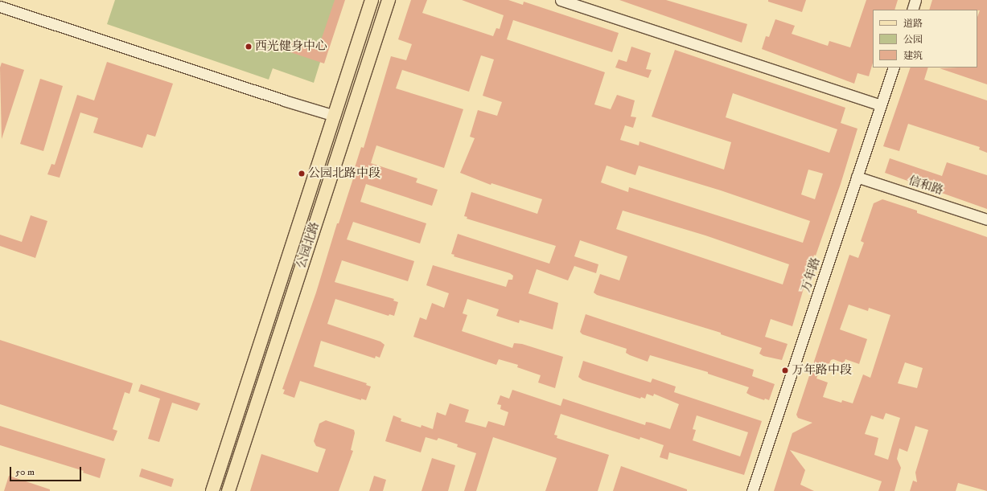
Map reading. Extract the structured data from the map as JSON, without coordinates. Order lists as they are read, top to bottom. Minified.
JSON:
{"streets":{"main road":["公园北路"],"street":["信和路","万年路"]},"crossings":[["信和路","万年路"]],"places":["西光健身中心","公园北路中段","万年路中段"],"legend":["道路","公园","建筑"],"scale_bar":"50 m"}
